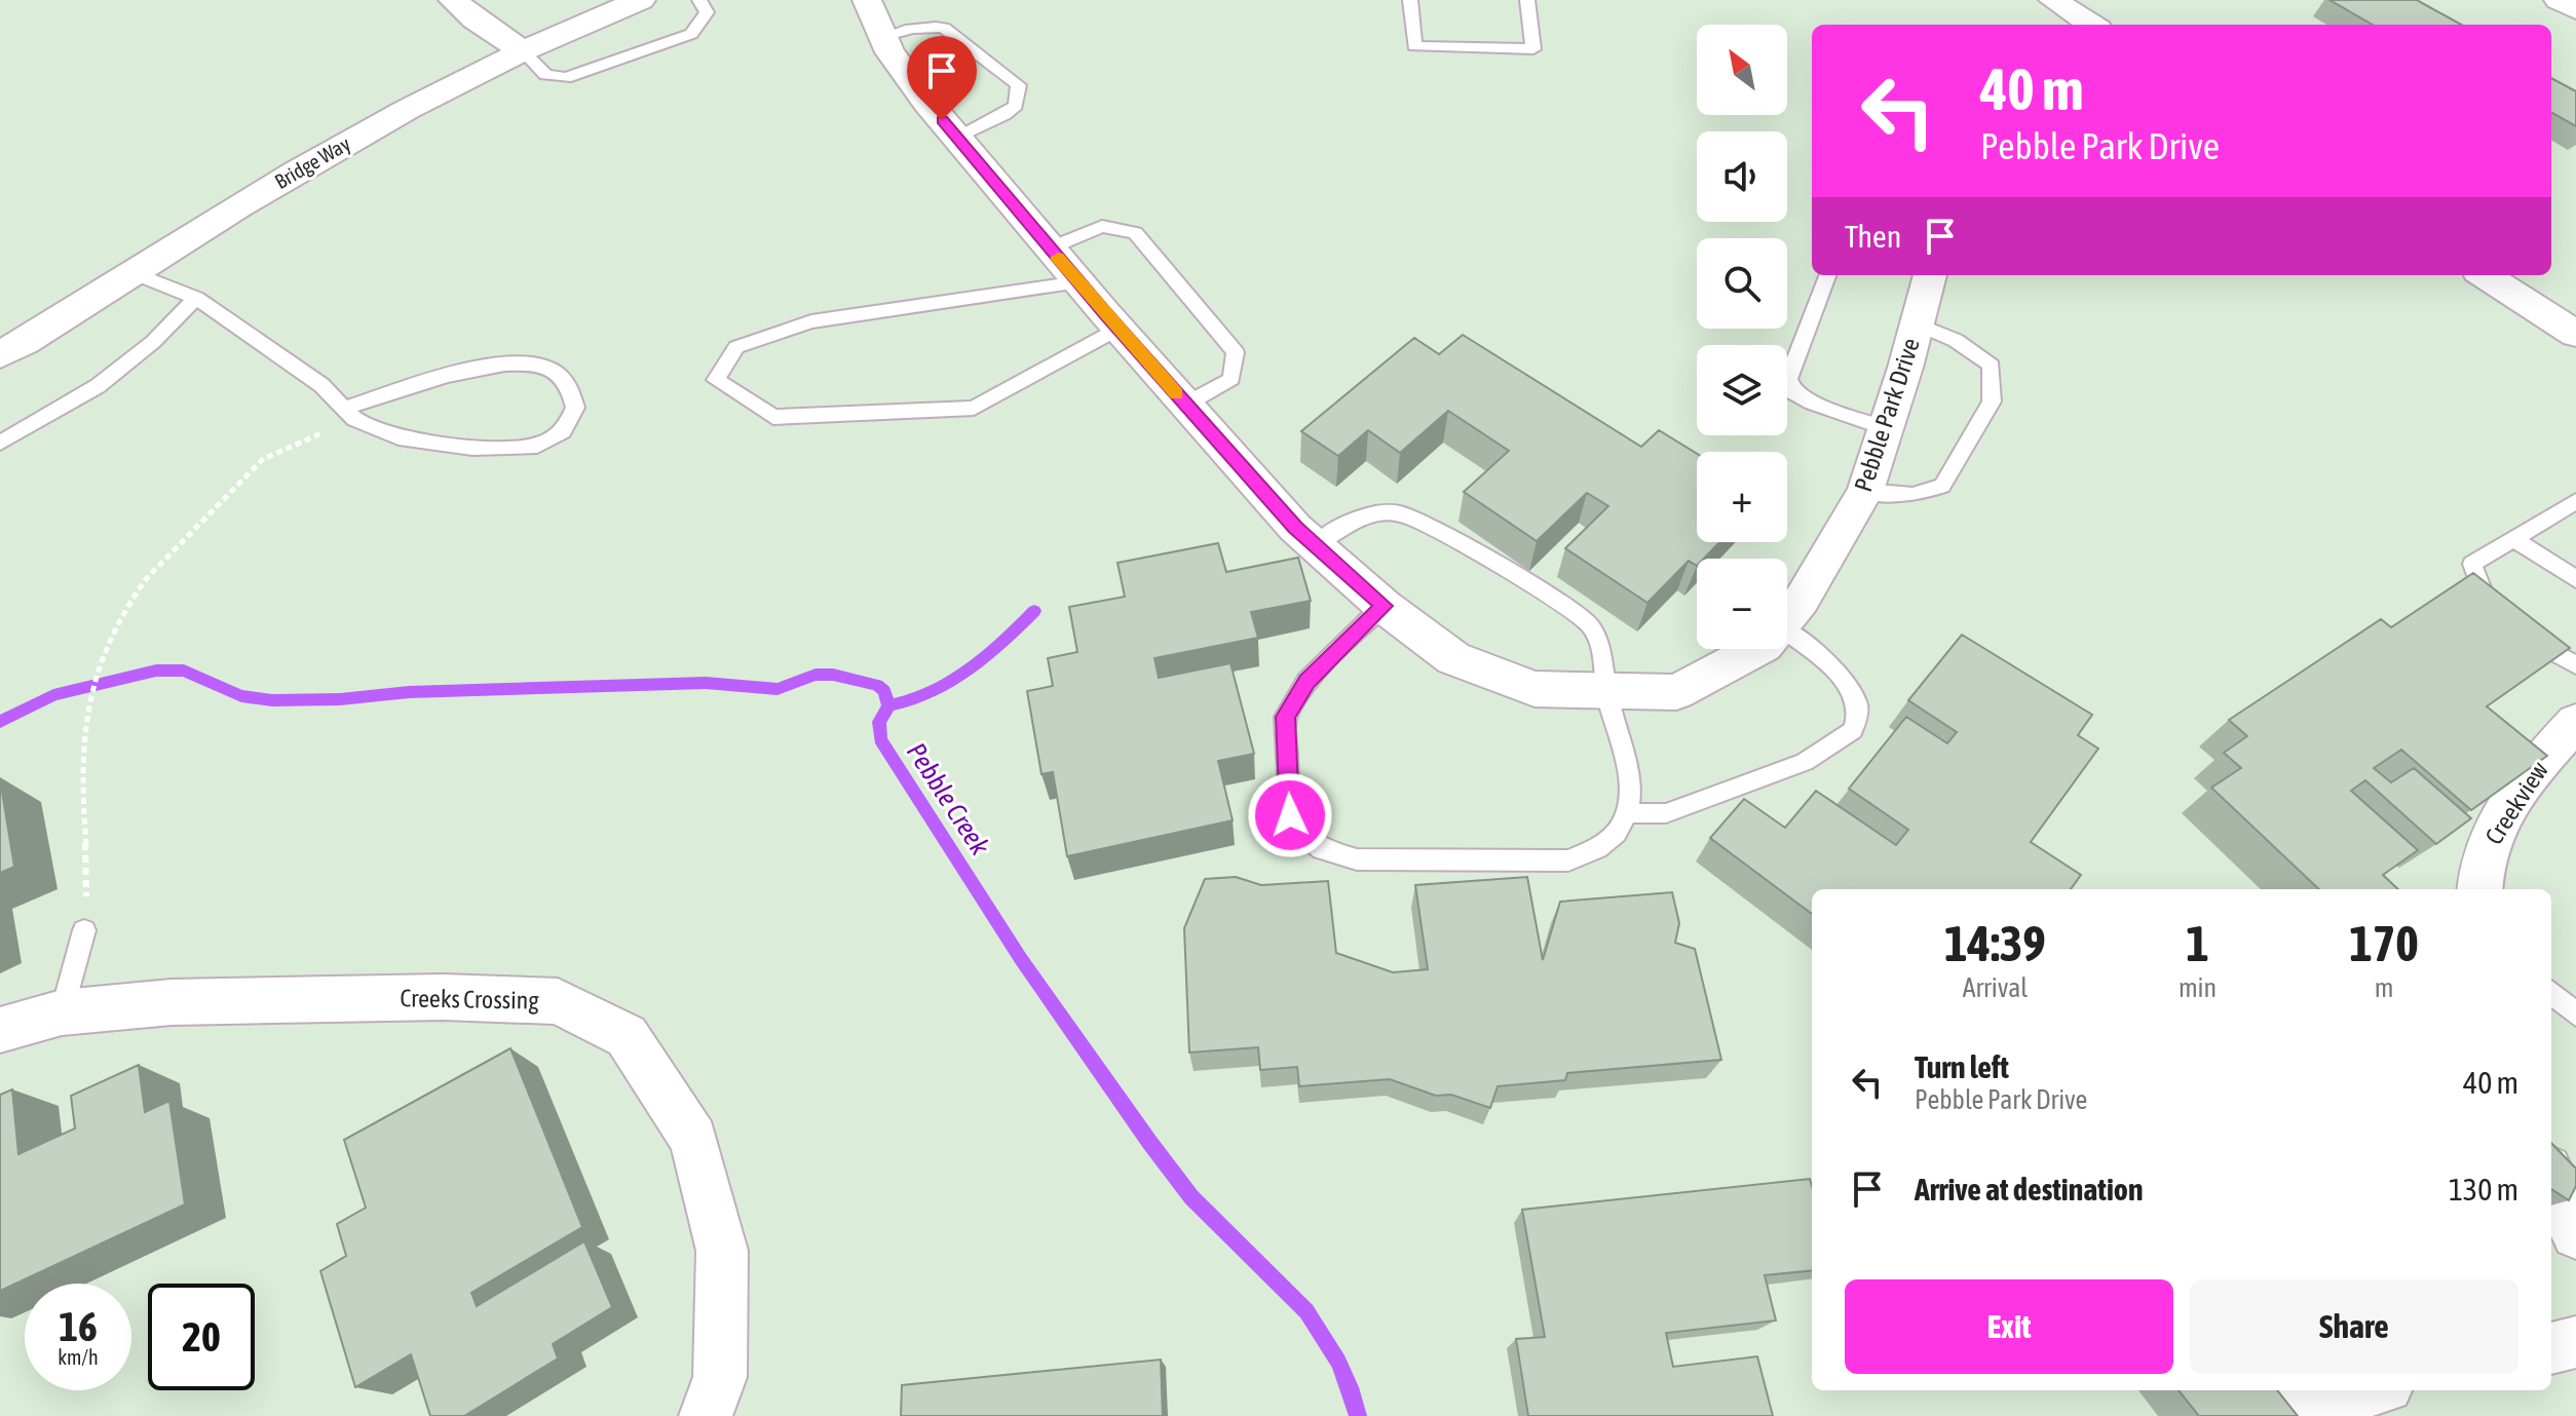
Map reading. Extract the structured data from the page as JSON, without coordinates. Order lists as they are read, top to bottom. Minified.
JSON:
{"streets":{"street":["Bridge Way","Pebble Park Drive","Creekview","Creeks Crossing"]},"water":["Pebble Creek"],"north":"top left","page":{"map_buttons":["+","−"],"turn":["40 m","Pebble Park Drive"],"then":"Then","eta":["14:39","Arrival","1","min","170","m"],"list":[{"name":"Turn left","note":"Pebble Park Drive","value":"40 m"},{"name":"Arrive at destination","value":"130 m"}],"buttons":["Exit","Share"],"speed":"16 km/h","limit":"20"}}
